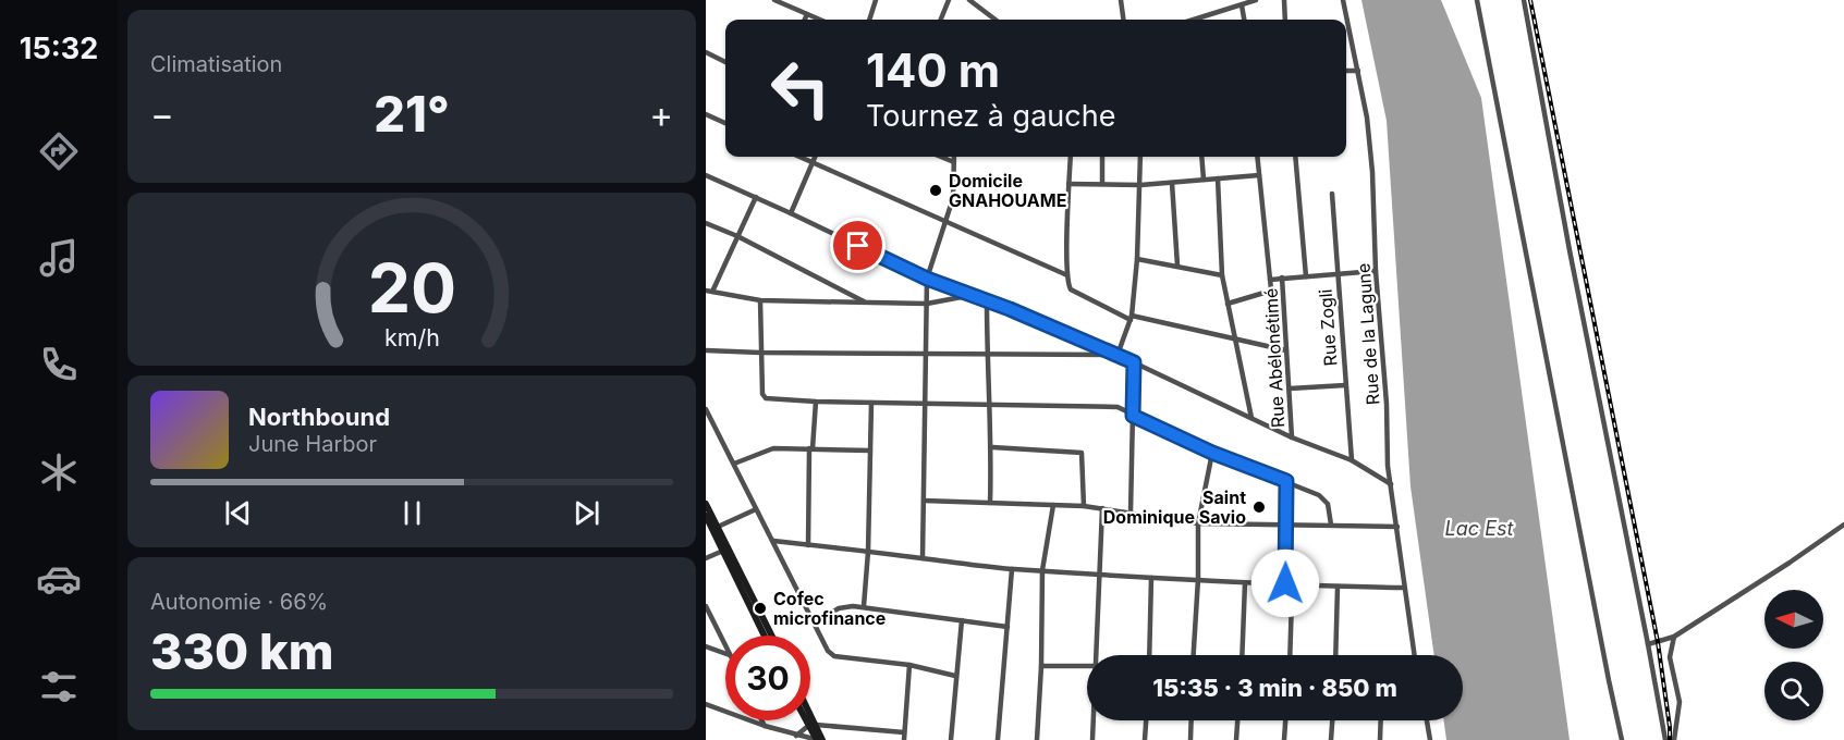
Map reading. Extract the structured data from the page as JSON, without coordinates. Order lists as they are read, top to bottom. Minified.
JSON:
{"streets":{"street":["Rue Zogli","Rue de la Lagune","Rue Abélonétimé"]},"water":["Lac Est"],"places":["Domicile GNAHOUAME","Saint Dominique Savio","Cofec microfinance"],"north":"left","page":{"tabs":"15:32","tile":["Climatisation",["Autonomie · 66%","330 km"]],"turn":["140 m","Tournez à gauche"],"heat":["−","21°","+"],"song":["Northbound","June Harbor"],"limit":"30","trip":"15:35 · 3 min · 850 m","gauge":["20","km/h"]}}
